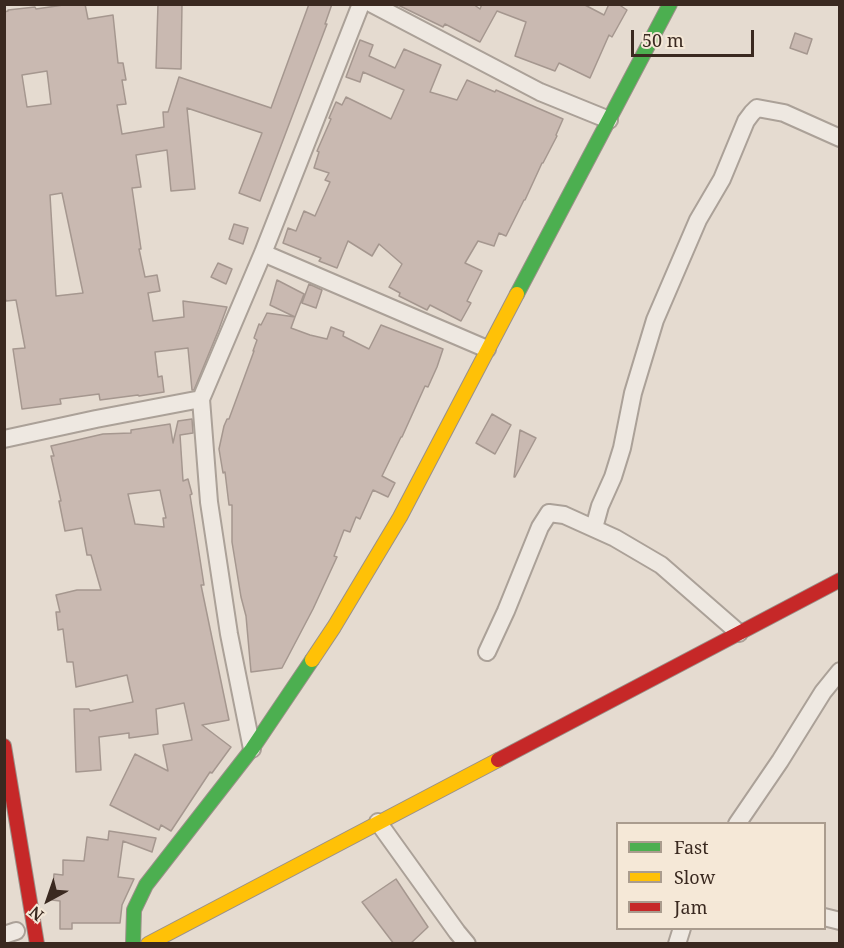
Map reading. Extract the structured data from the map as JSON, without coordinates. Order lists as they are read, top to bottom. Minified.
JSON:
{"legend":["Fast","Slow","Jam"],"scale_bar":"50 m","north":"bottom left"}
